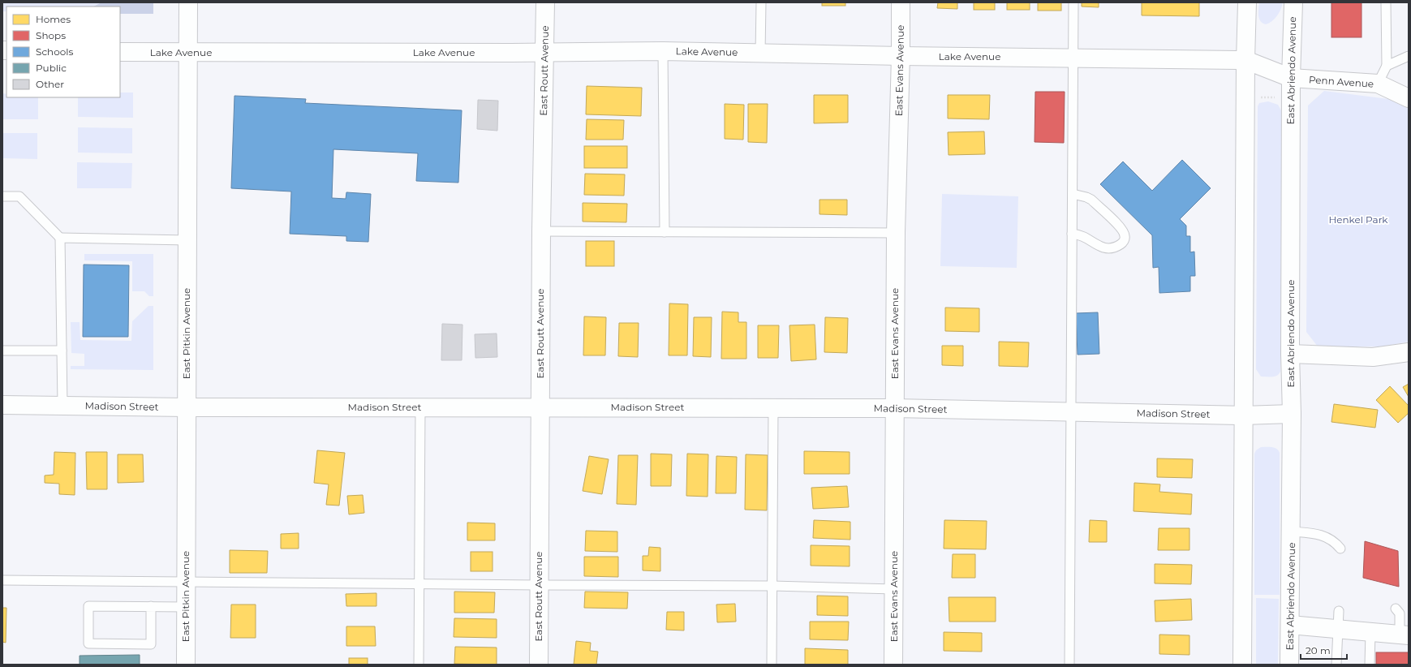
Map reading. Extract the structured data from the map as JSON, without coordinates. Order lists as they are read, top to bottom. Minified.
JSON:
{"streets":{"street":["Lake Avenue","East Routt Avenue","East Evans Avenue","East Abriendo Avenue","Penn Avenue","East Pitkin Avenue","Madison Street"]},"crossings":[["Lake Avenue","East Routt Avenue"],["Lake Avenue","East Evans Avenue"],["Lake Avenue","East Abriendo Avenue"],["Lake Avenue","Penn Avenue"],["Lake Avenue","East Pitkin Avenue"],["East Routt Avenue","Madison Street"],["East Evans Avenue","Madison Street"],["East Abriendo Avenue","Penn Avenue"],["East Abriendo Avenue","Madison Street"],["East Pitkin Avenue","Madison Street"]],"parks":["Henkel Park"],"legend":["Homes","Shops","Schools","Public","Other"],"scale_bar":"20 m"}
